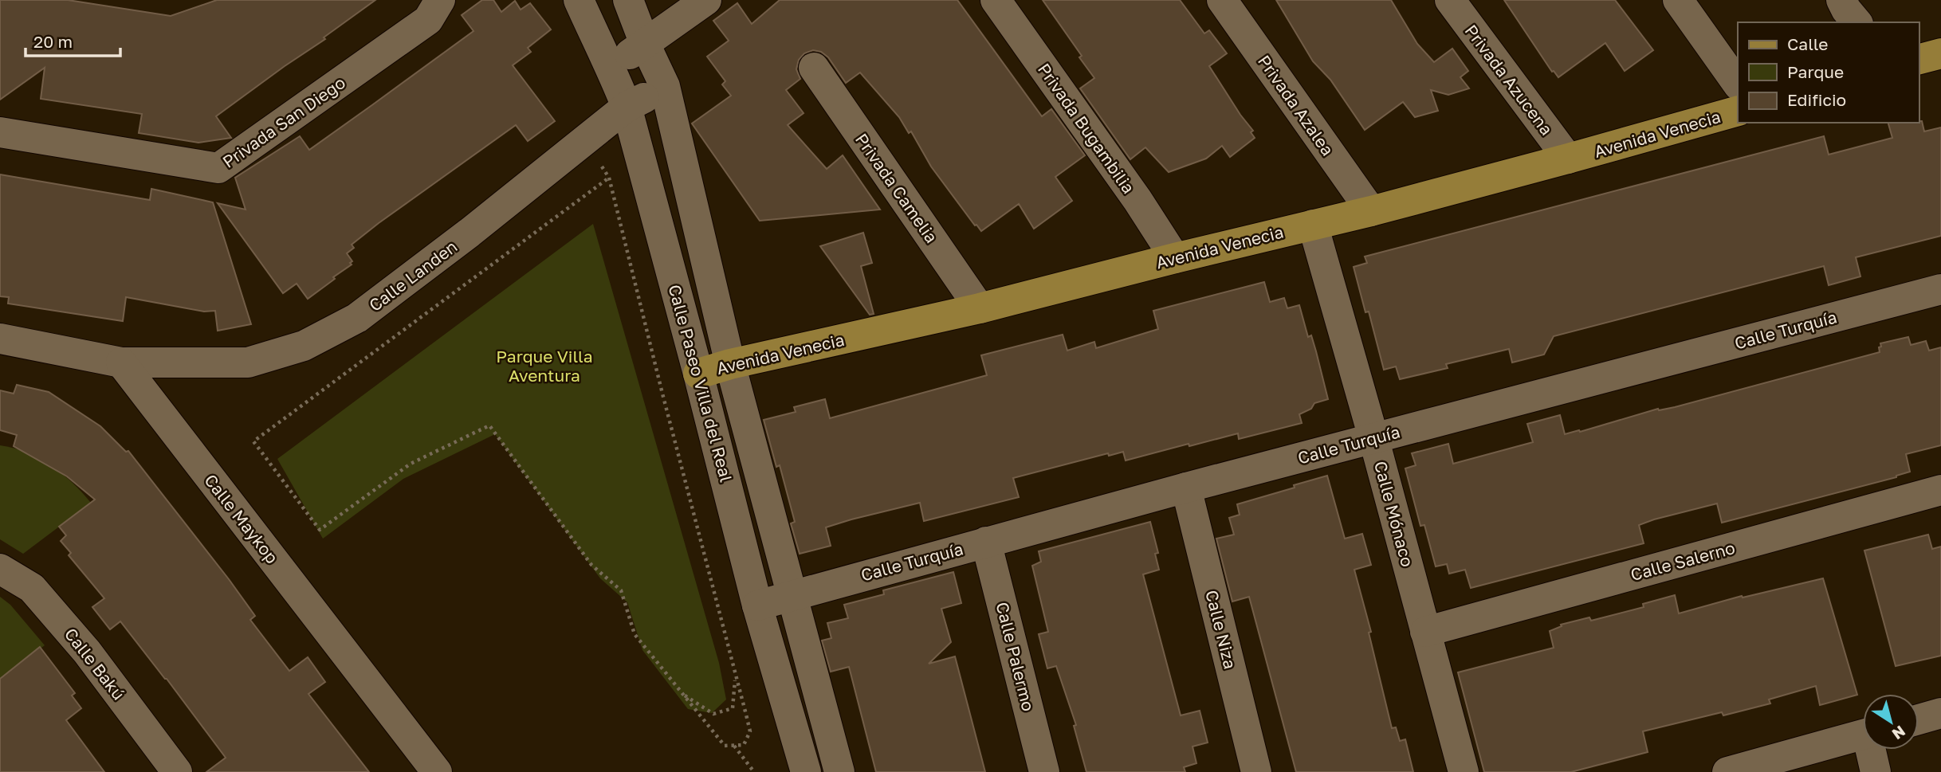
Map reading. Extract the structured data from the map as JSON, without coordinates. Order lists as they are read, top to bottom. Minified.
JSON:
{"streets":{"main road":["Avenida Venecia"],"street":["Privada Azucena","Privada Azalea","Privada San Diego","Privada Bugambilia","Privada Camelia","Calle Landen","Calle Turquía","Calle Paseo Villa del Real","Calle Mónaco","Calle Maykop","Calle Salerno","Calle Niza","Calle Palermo","Calle Bakú"]},"crossings":[["Privada Azucena","Avenida Venecia"],["Privada Azalea","Avenida Venecia"],["Privada Bugambilia","Avenida Venecia"],["Avenida Venecia","Privada Camelia"],["Avenida Venecia","Calle Paseo Villa del Real"],["Avenida Venecia","Calle Mónaco"],["Calle Landen","Calle Paseo Villa del Real"],["Calle Landen","Calle Maykop"],["Calle Turquía","Calle Paseo Villa del Real"],["Calle Turquía","Calle Mónaco"],["Calle Turquía","Calle Niza"],["Calle Turquía","Calle Palermo"],["Calle Mónaco","Calle Salerno"]],"parks":["Parque Villa Aventura"],"legend":["Calle","Parque","Edificio"],"scale_bar":"20 m","north":"bottom right"}
